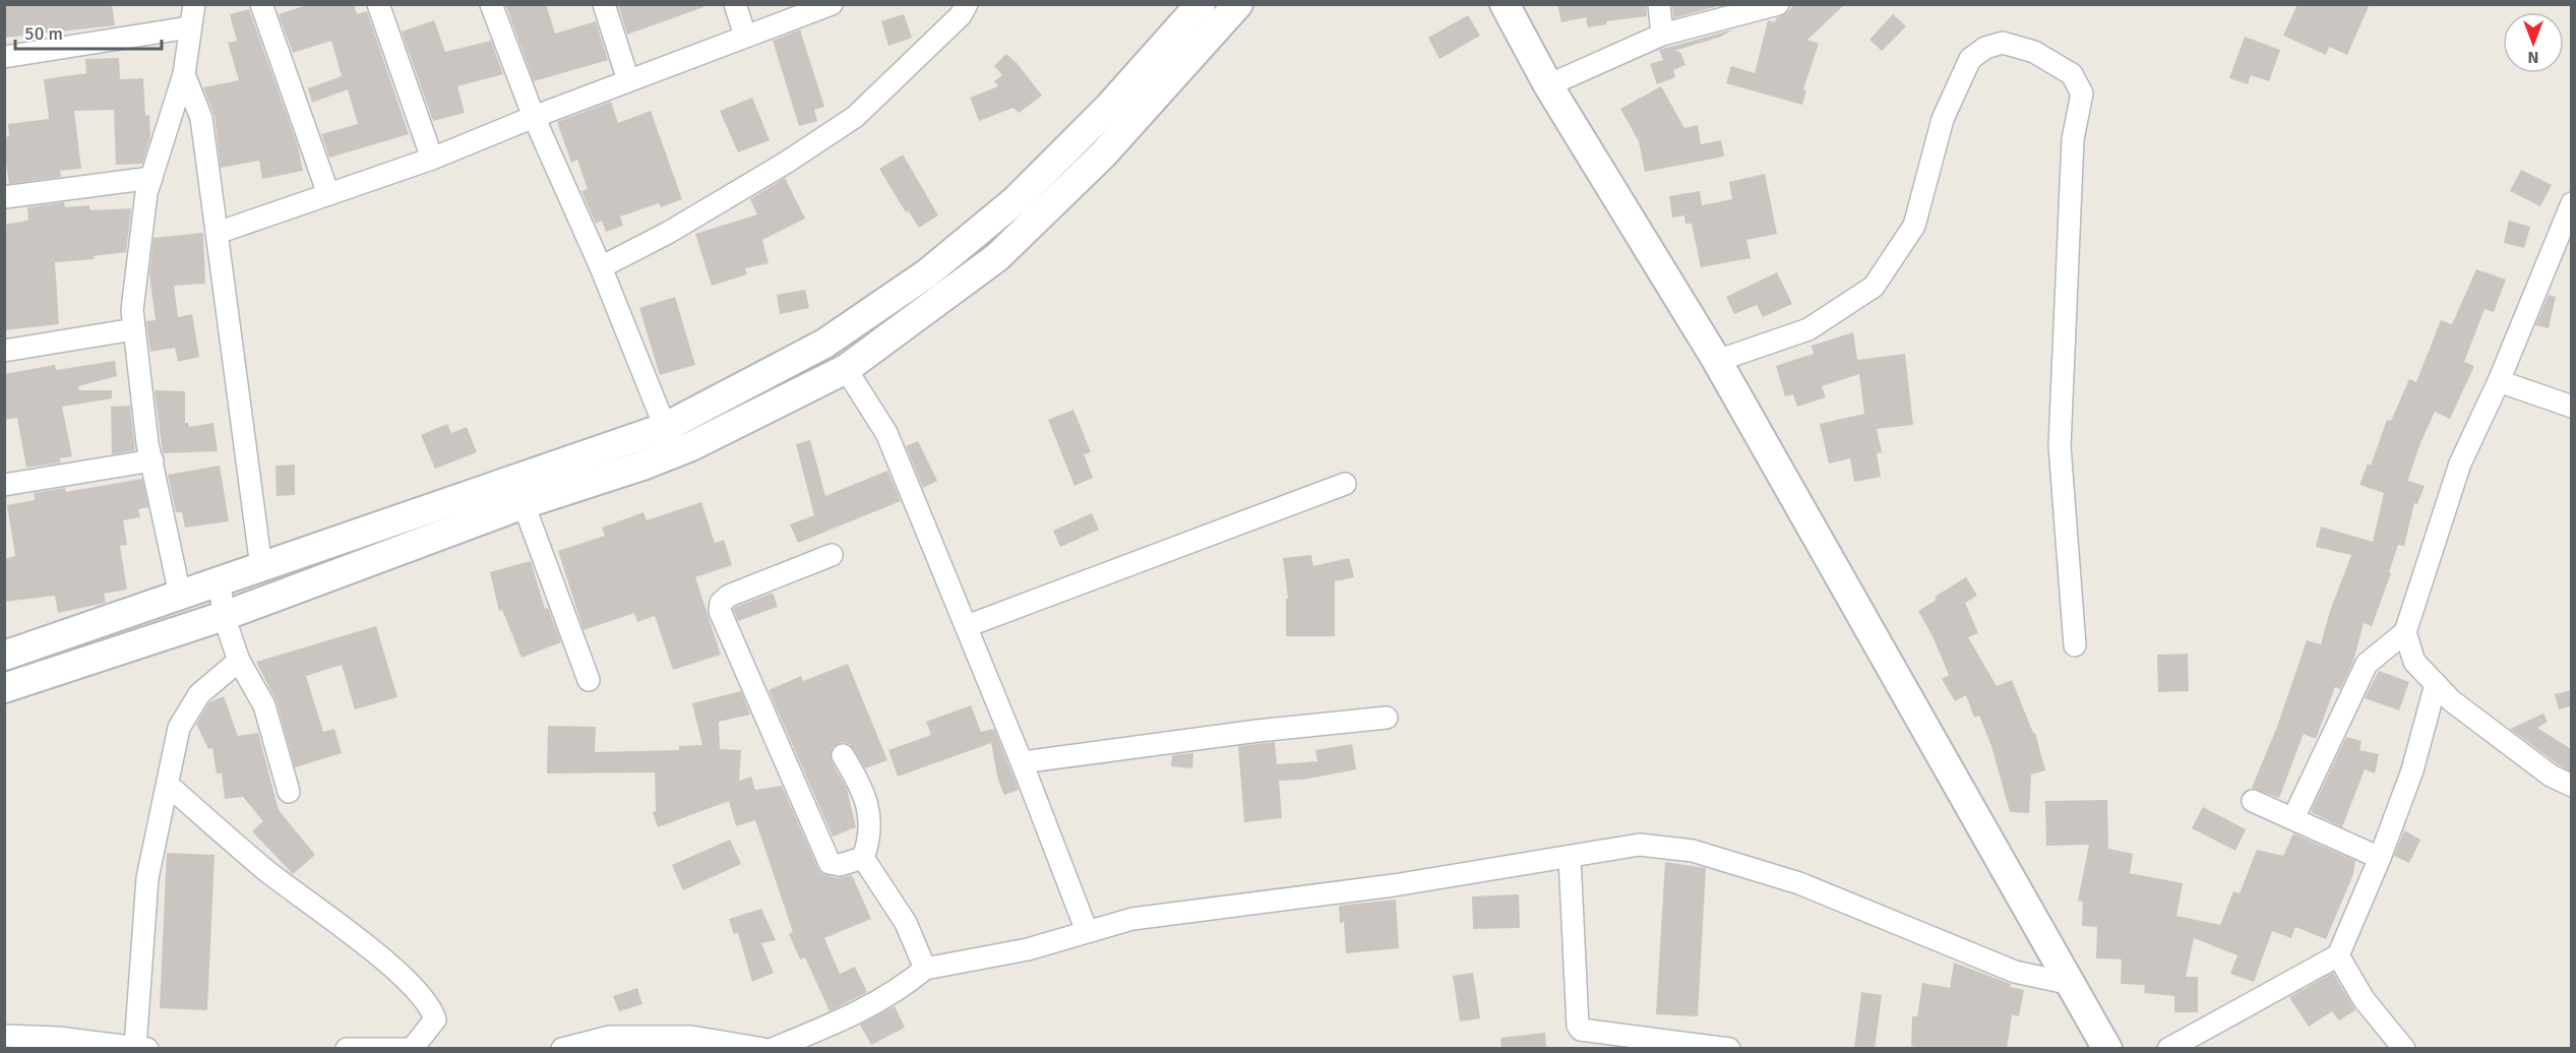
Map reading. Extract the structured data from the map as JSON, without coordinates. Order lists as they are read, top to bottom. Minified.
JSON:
{"scale_bar":"50 m","north":"bottom"}
